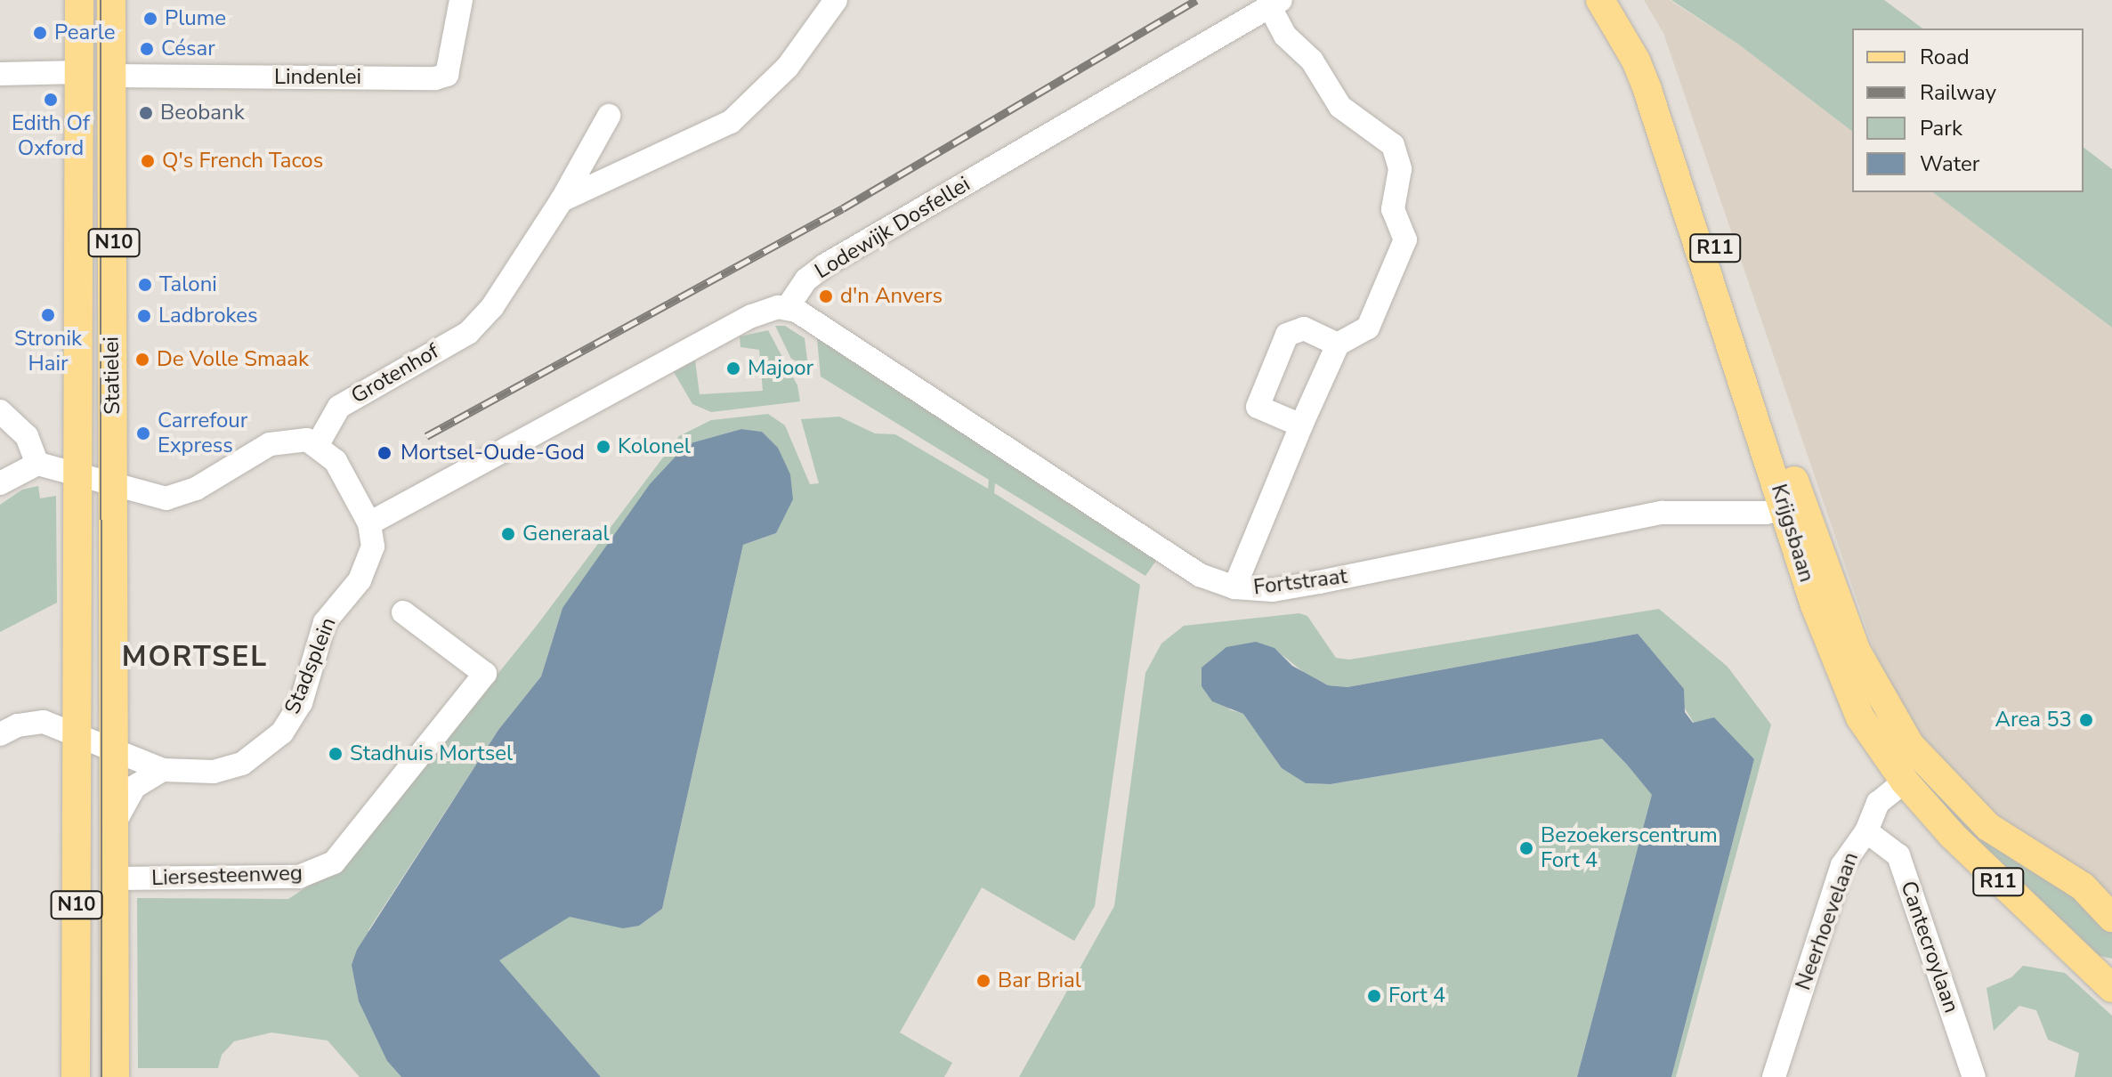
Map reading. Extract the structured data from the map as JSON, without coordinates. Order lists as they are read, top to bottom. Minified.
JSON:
{"streets":{"main road":["N10","R11","Statielei","Krijgsbaan"],"street":["Lindenlei","Lodewijk Dosfellei","Grotenhof","Fortstraat","Stadsplein","Liersesteenweg","Neerhoevelaan","Cantecroylaan"]},"crossings":[["Lindenlei","Statielei"],["Lodewijk Dosfellei","Fortstraat"],["N10","Statielei"],["N10","Stadsplein"],["N10","Liersesteenweg"],["Grotenhof","Stadsplein"],["Statielei","Stadsplein"],["Krijgsbaan","Fortstraat"],["Krijgsbaan","Neerhoevelaan"],["Neerhoevelaan","Cantecroylaan"]],"districts":["MORTSEL"],"places":["Plume","Pearle","César","Edith Of Oxford","Beobank","Q's French Tacos","Taloni","d'n Anvers","Stronik Hair","Ladbrokes","De Volle Smaak","Majoor","Carrefour Express","Kolonel","Mortsel-Oude-God","Generaal","Area 53","Stadhuis Mortsel","Bezoekerscentrum Fort 4","Bar Brial","Fort 4"],"legend":["Road","Railway","Park","Water"]}
